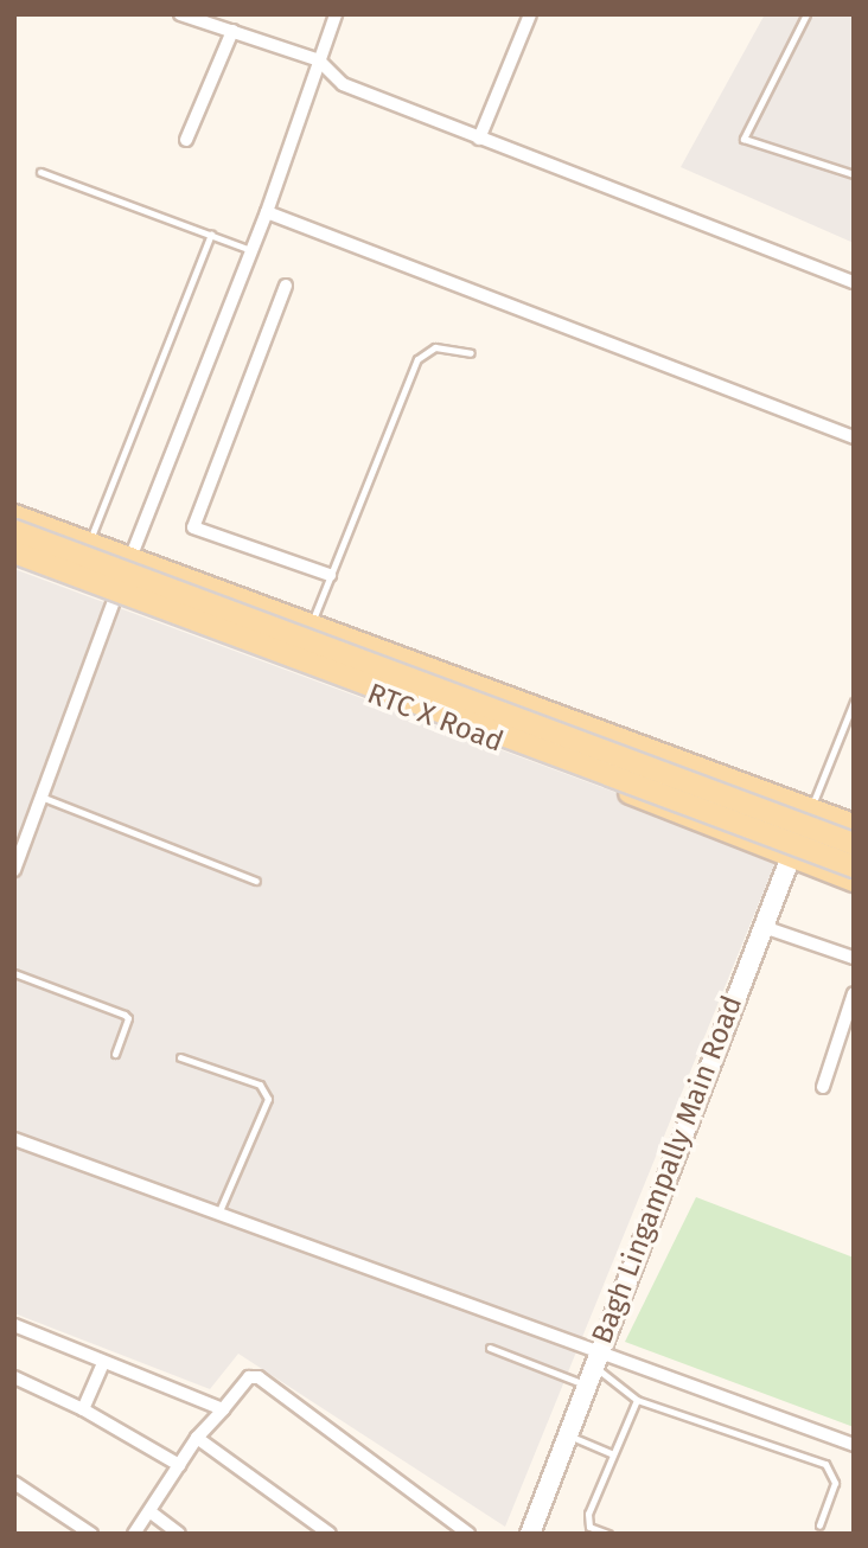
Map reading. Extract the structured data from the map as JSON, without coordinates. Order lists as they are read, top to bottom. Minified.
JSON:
{"streets":{"main road":["RTC X Road"],"street":["Bagh Lingampally Main Road"]},"crossings":[["RTC X Road","Bagh Lingampally Main Road"]]}
